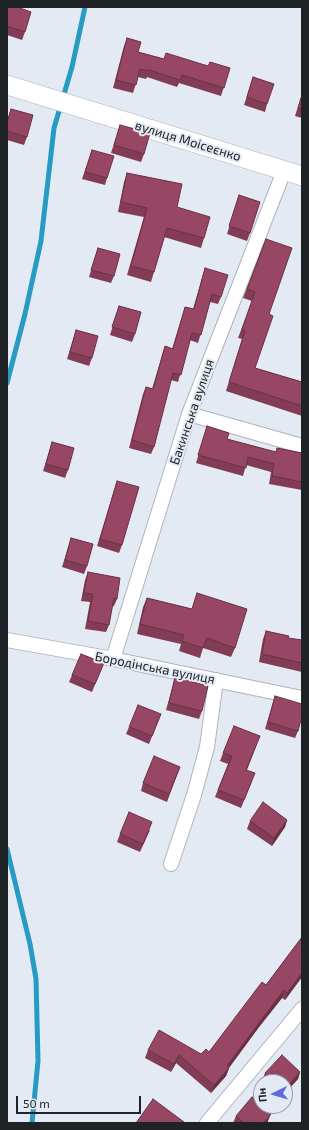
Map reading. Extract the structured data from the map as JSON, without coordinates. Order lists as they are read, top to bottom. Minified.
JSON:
{"streets":{"street":["вулиця Моісеєнко","Бакинська вулиця","Бородінська вулиця"]},"crossings":[["вулиця Моісеєнко","Бакинська вулиця"],["Бакинська вулиця","Бородінська вулиця"]],"scale_bar":"50 m","north":"left"}
